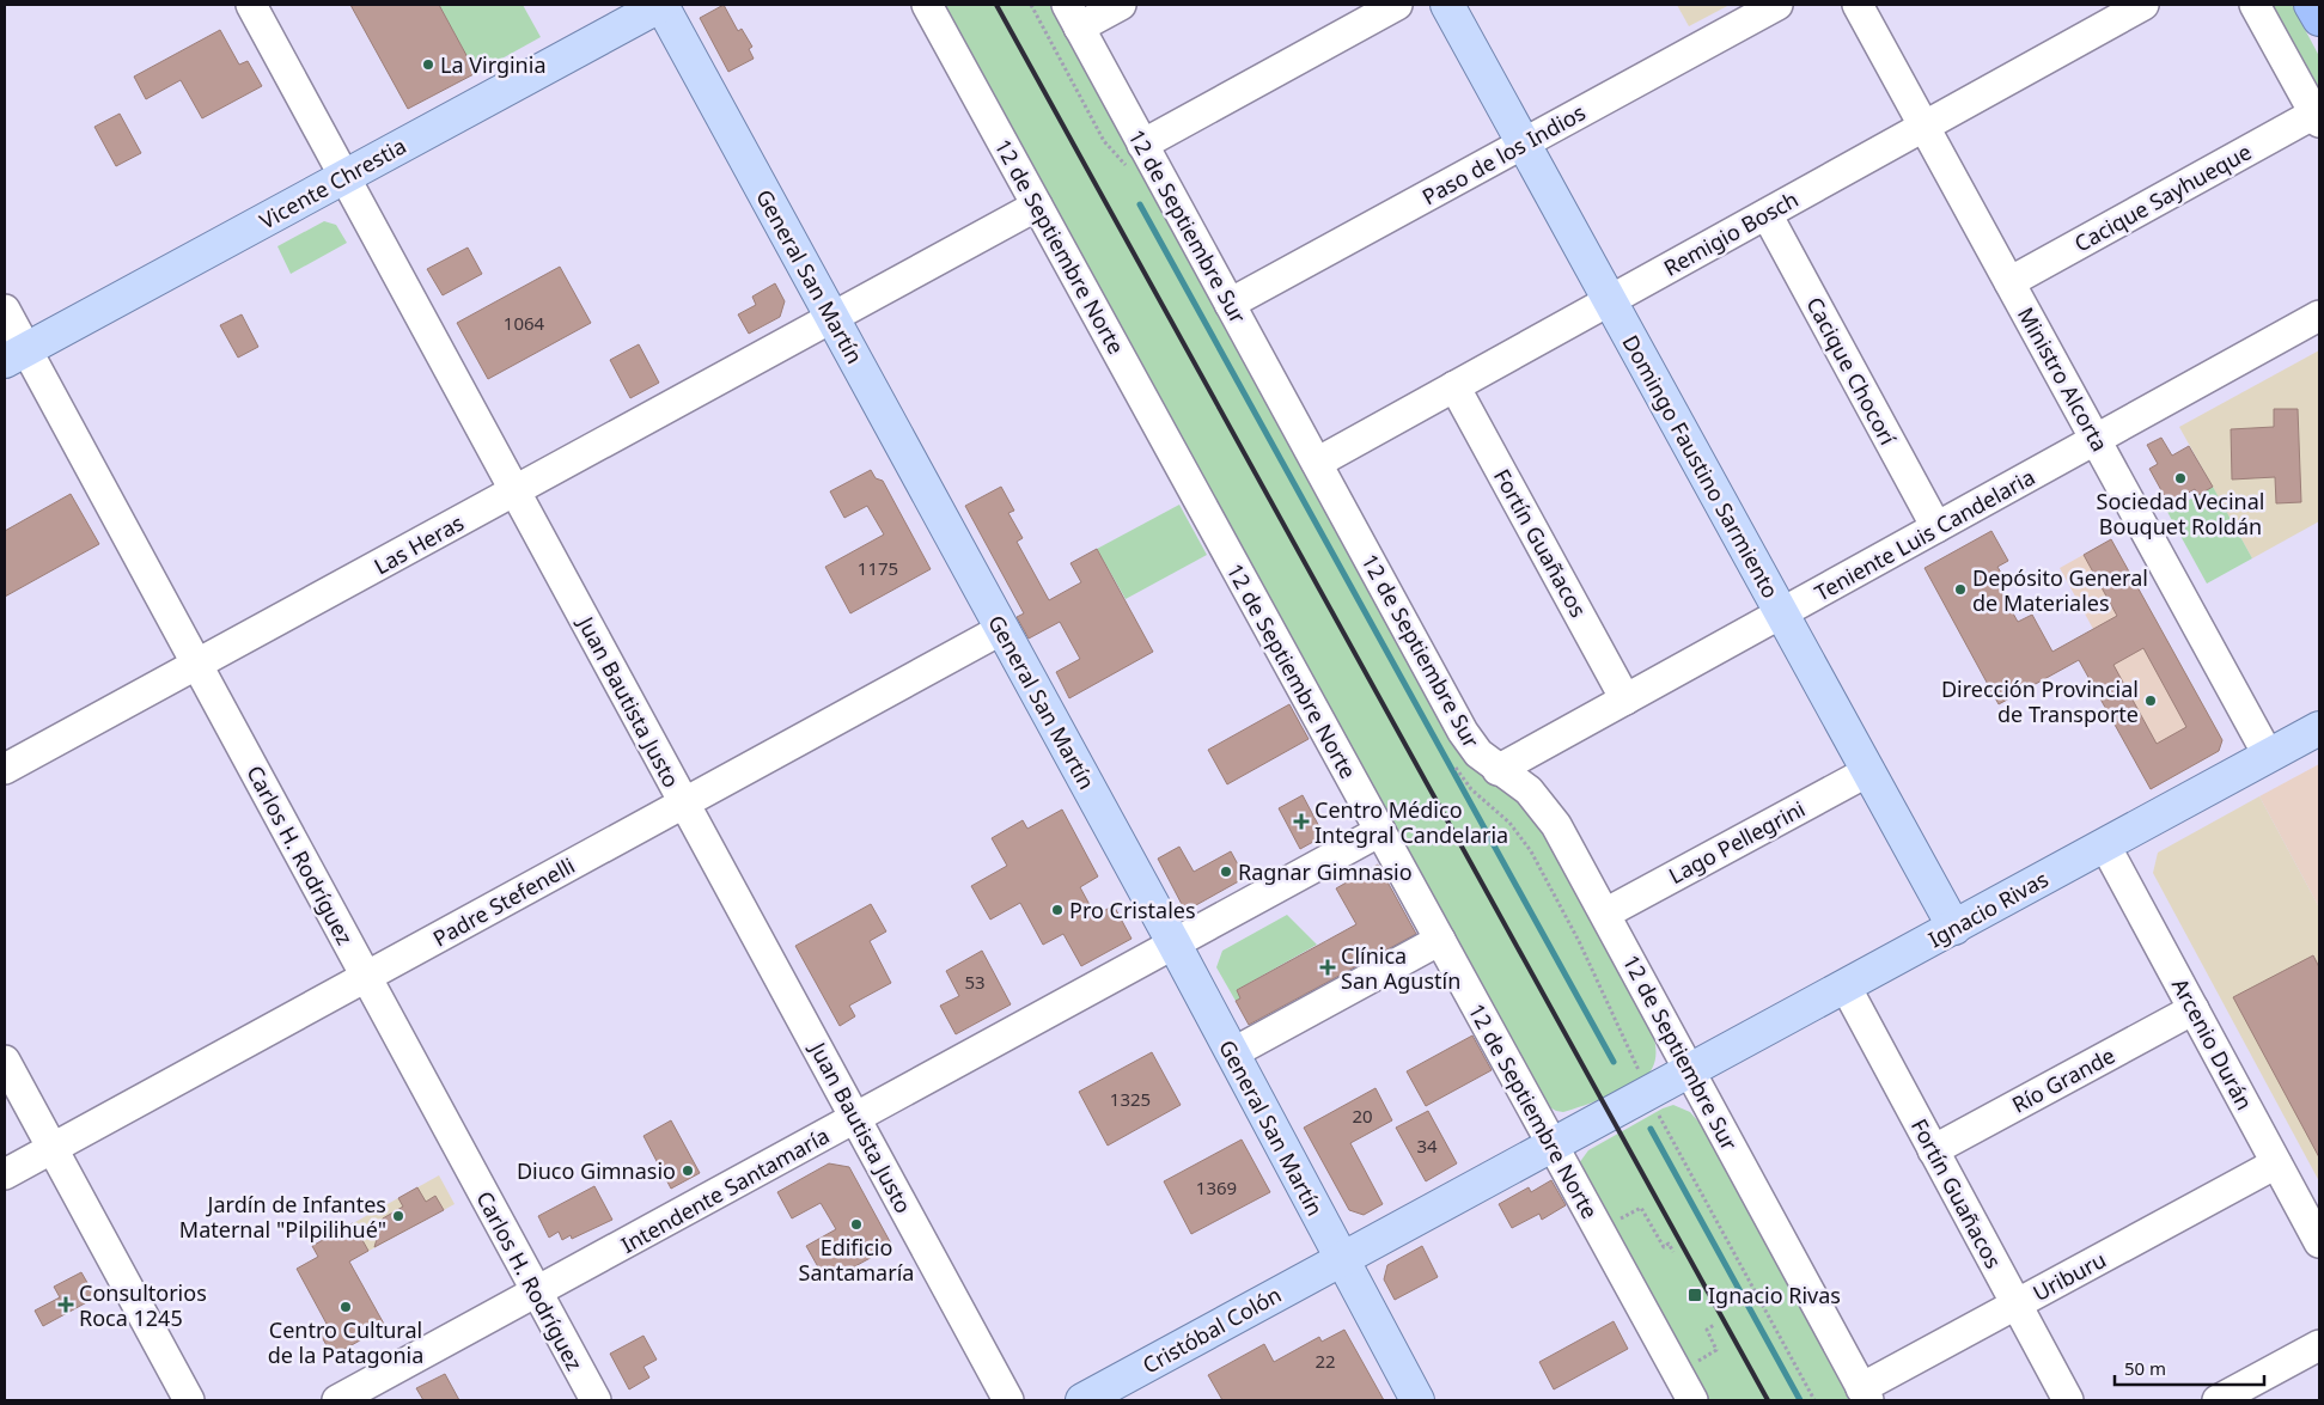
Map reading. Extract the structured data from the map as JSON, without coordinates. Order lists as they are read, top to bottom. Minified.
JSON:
{"streets":{"main road":["Vicente Chrestia","General San Martín","Domingo Faustino Sarmiento","Ignacio Rivas","Cristóbal Colón"],"street":["Paso de los Indios","Cacique Sayhueque","12 de Septiembre Sur","Remigio Bosch","12 de Septiembre Norte","Cacique Chocorí","Ministro Alcorta","Teniente Luis Candelaria","Fortín Guañacos","Las Heras","Juan Bautista Justo","Lago Pellegrini","Carlos H. Rodríguez","Padre Stefenelli","Arcenio Durán","Río Grande","Intendente Santamaría","Uriburu"]},"crossings":[["Paso de los Indios","12 de Septiembre Sur"],["Paso de los Indios","Domingo Faustino Sarmiento"],["Vicente Chrestia","General San Martín"],["Vicente Chrestia","Juan Bautista Justo"],["Vicente Chrestia","Carlos H. Rodríguez"],["Cacique Sayhueque","Ministro Alcorta"],["12 de Septiembre Sur","Remigio Bosch"],["12 de Septiembre Sur","Teniente Luis Candelaria"],["12 de Septiembre Sur","Lago Pellegrini"],["12 de Septiembre Sur","Ignacio Rivas"],["12 de Septiembre Sur","Uriburu"],["Remigio Bosch","Cacique Chocorí"],["Remigio Bosch","Ministro Alcorta"],["Remigio Bosch","Domingo Faustino Sarmiento"],["Remigio Bosch","Fortín Guañacos"],["12 de Septiembre Norte","Las Heras"],["12 de Septiembre Norte","Ignacio Rivas"],["General San Martín","Las Heras"],["General San Martín","Padre Stefenelli"],["General San Martín","Ignacio Rivas"],["General San Martín","Intendente Santamaría"],["General San Martín","Cristóbal Colón"],["Cacique Chocorí","Teniente Luis Candelaria"],["Ministro Alcorta","Teniente Luis Candelaria"],["Ministro Alcorta","Ignacio Rivas"],["Domingo Faustino Sarmiento","Teniente Luis Candelaria"],["Domingo Faustino Sarmiento","Lago Pellegrini"],["Domingo Faustino Sarmiento","Ignacio Rivas"],["Teniente Luis Candelaria","Fortín Guañacos"],["Fortín Guañacos","Ignacio Rivas"],["Fortín Guañacos","Río Grande"],["Fortín Guañacos","Uriburu"],["Las Heras","Juan Bautista Justo"],["Las Heras","Carlos H. Rodríguez"],["Juan Bautista Justo","Padre Stefenelli"],["Juan Bautista Justo","Intendente Santamaría"],["Carlos H. Rodríguez","Padre Stefenelli"],["Carlos H. Rodríguez","Intendente Santamaría"],["Ignacio Rivas","Arcenio Durán"],["Ignacio Rivas","Cristóbal Colón"],["Arcenio Durán","Río Grande"],["Arcenio Durán","Uriburu"]],"places":{"other":["La Virginia","Sociedad Vecinal Bouquet Roldán","Depósito General de Materiales","Dirección Provincial de Transporte","Ragnar Gimnasio","Pro Cristales","Diuco Gimnasio","Jardín de Infantes Maternal \"Pilpilihué\"","Edificio Santamaría","Centro Cultural de la Patagonia"],"health":["Centro Médico Integral Candelaria","Clínica San Agustín","Consultorios Roca 1245"],"transit":["Ignacio Rivas"]},"house_numbers":["1064","1175","53","1325","20","34","1369","22"],"scale_bar":"50 m"}
